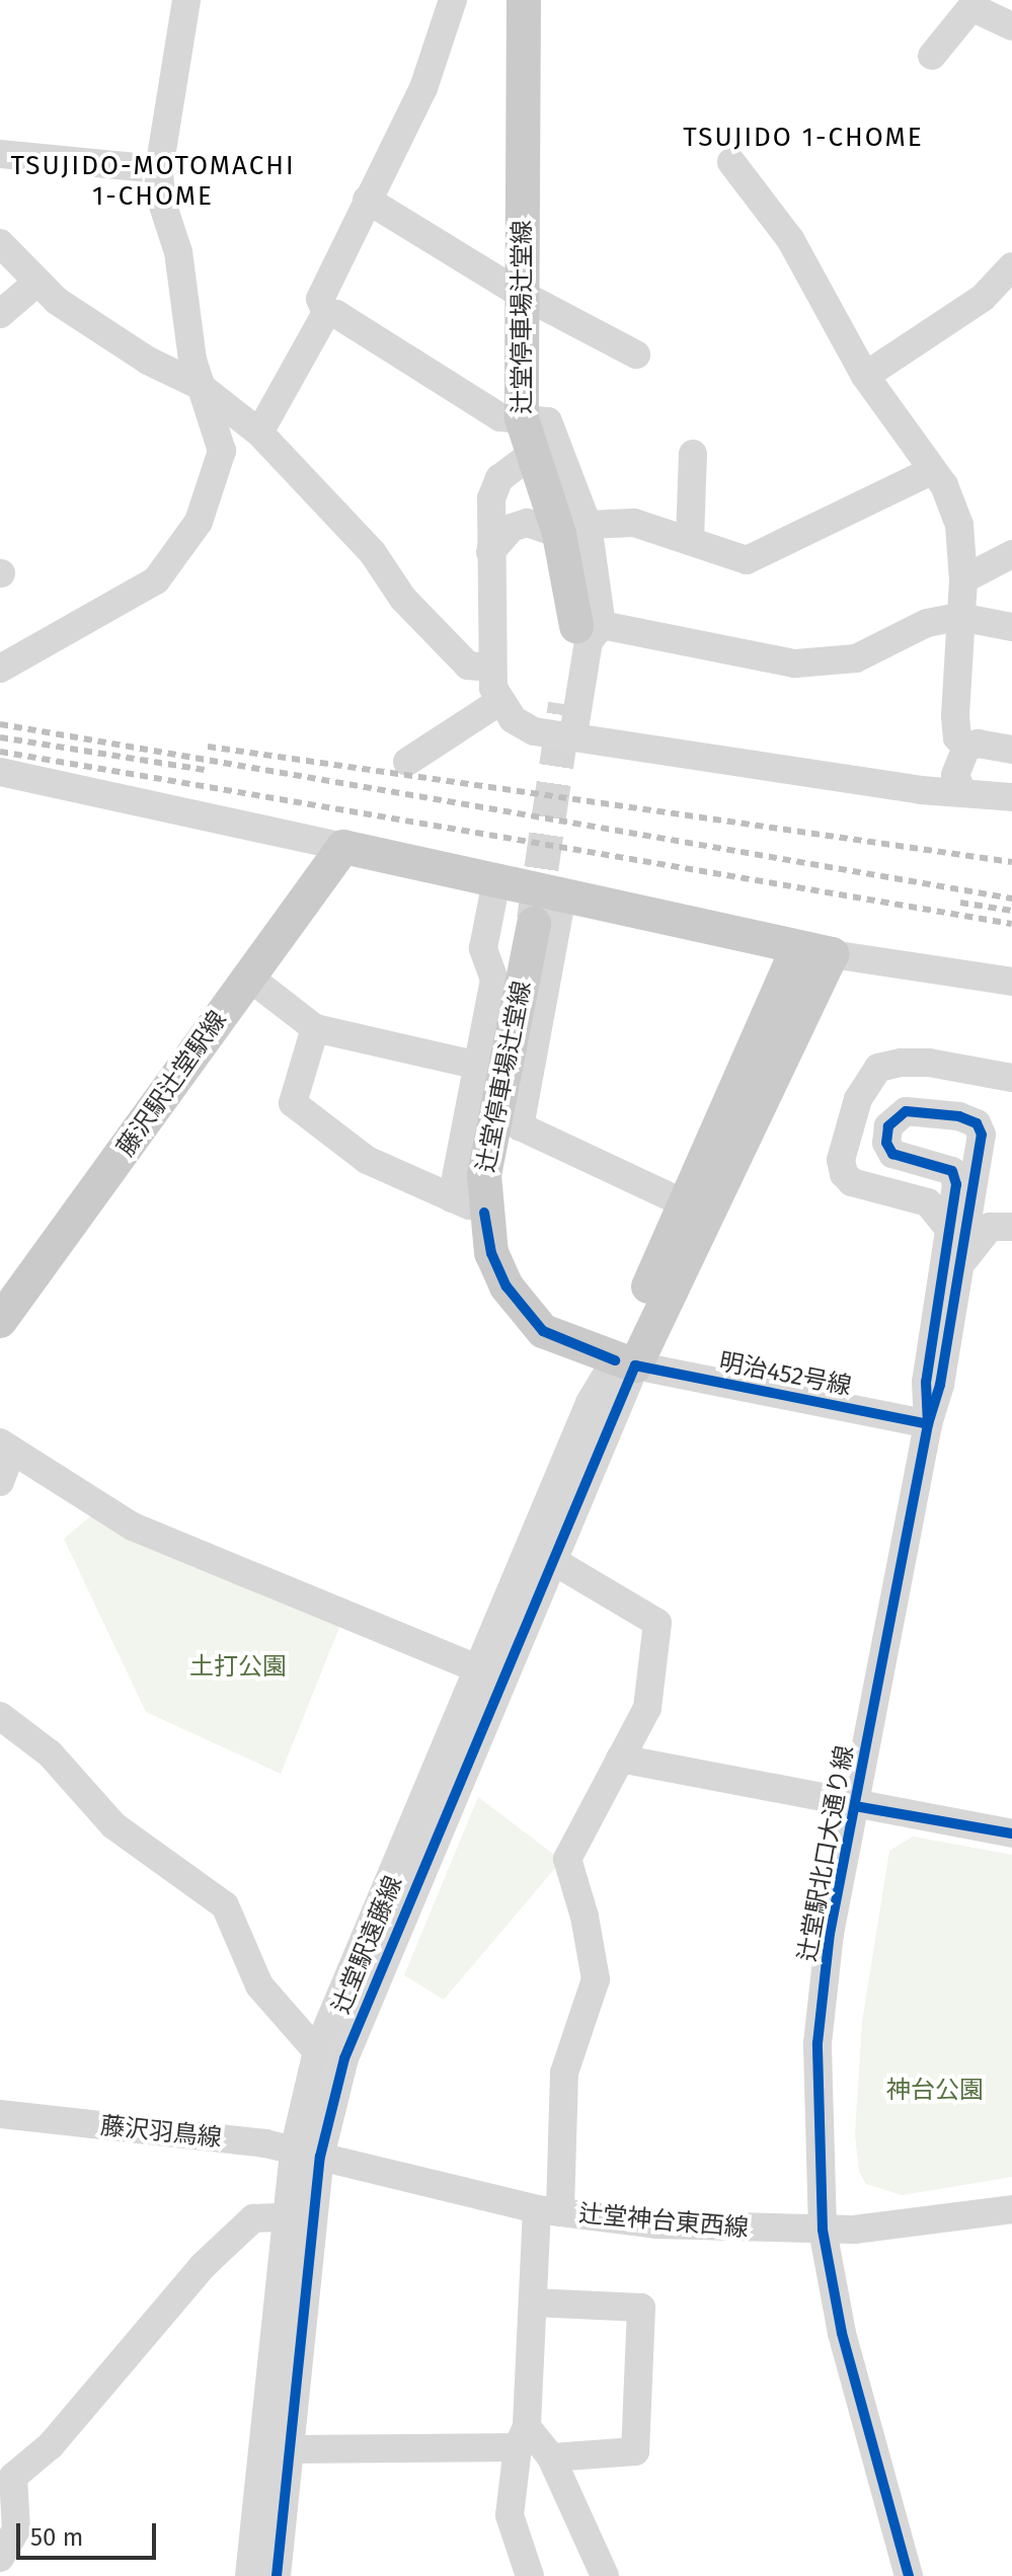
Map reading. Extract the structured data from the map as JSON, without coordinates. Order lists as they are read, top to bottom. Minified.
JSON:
{"streets":{"main road":["辻堂停車場辻堂線","藤沢駅辻堂駅線"],"street":["明治452号線","辻堂駅北口大通り線","辻堂駅遠藤線","藤沢羽鳥線","辻堂神台東西線"]},"crossings":[["辻堂停車場辻堂線","明治452号線"],["辻堂停車場辻堂線","辻堂駅遠藤線"],["明治452号線","辻堂駅北口大通り線"],["明治452号線","辻堂駅遠藤線"],["辻堂駅北口大通り線","辻堂神台東西線"],["辻堂駅遠藤線","藤沢羽鳥線"],["辻堂駅遠藤線","辻堂神台東西線"],["藤沢羽鳥線","辻堂神台東西線"]],"districts":["TSUJIDO 1-CHOME","TSUJIDO-MOTOMACHI 1-CHOME"],"parks":["土打公園","神台公園"],"scale_bar":"50 m"}
